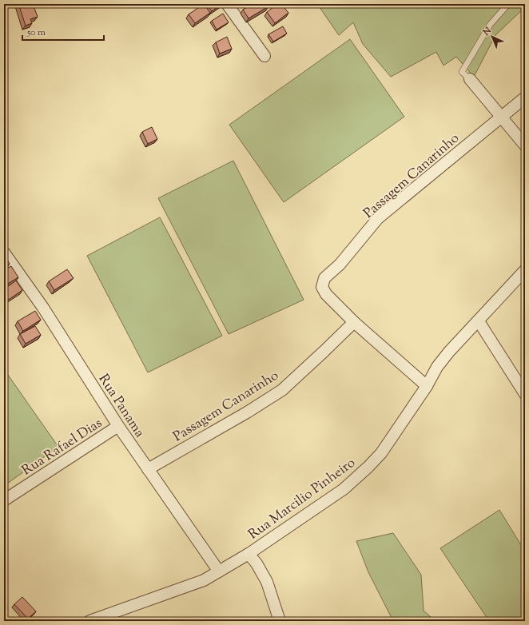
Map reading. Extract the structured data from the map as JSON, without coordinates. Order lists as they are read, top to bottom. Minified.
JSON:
{"streets":{"street":["Passagem Canarinho","Rua Panama","Rua Rafael Dias","Rua Marcilio Pinheiro"]},"crossings":[["Passagem Canarinho","Rua Panama"],["Rua Panama","Rua Rafael Dias"],["Rua Panama","Rua Marcilio Pinheiro"]],"scale_bar":"50 m","north":"top left"}
